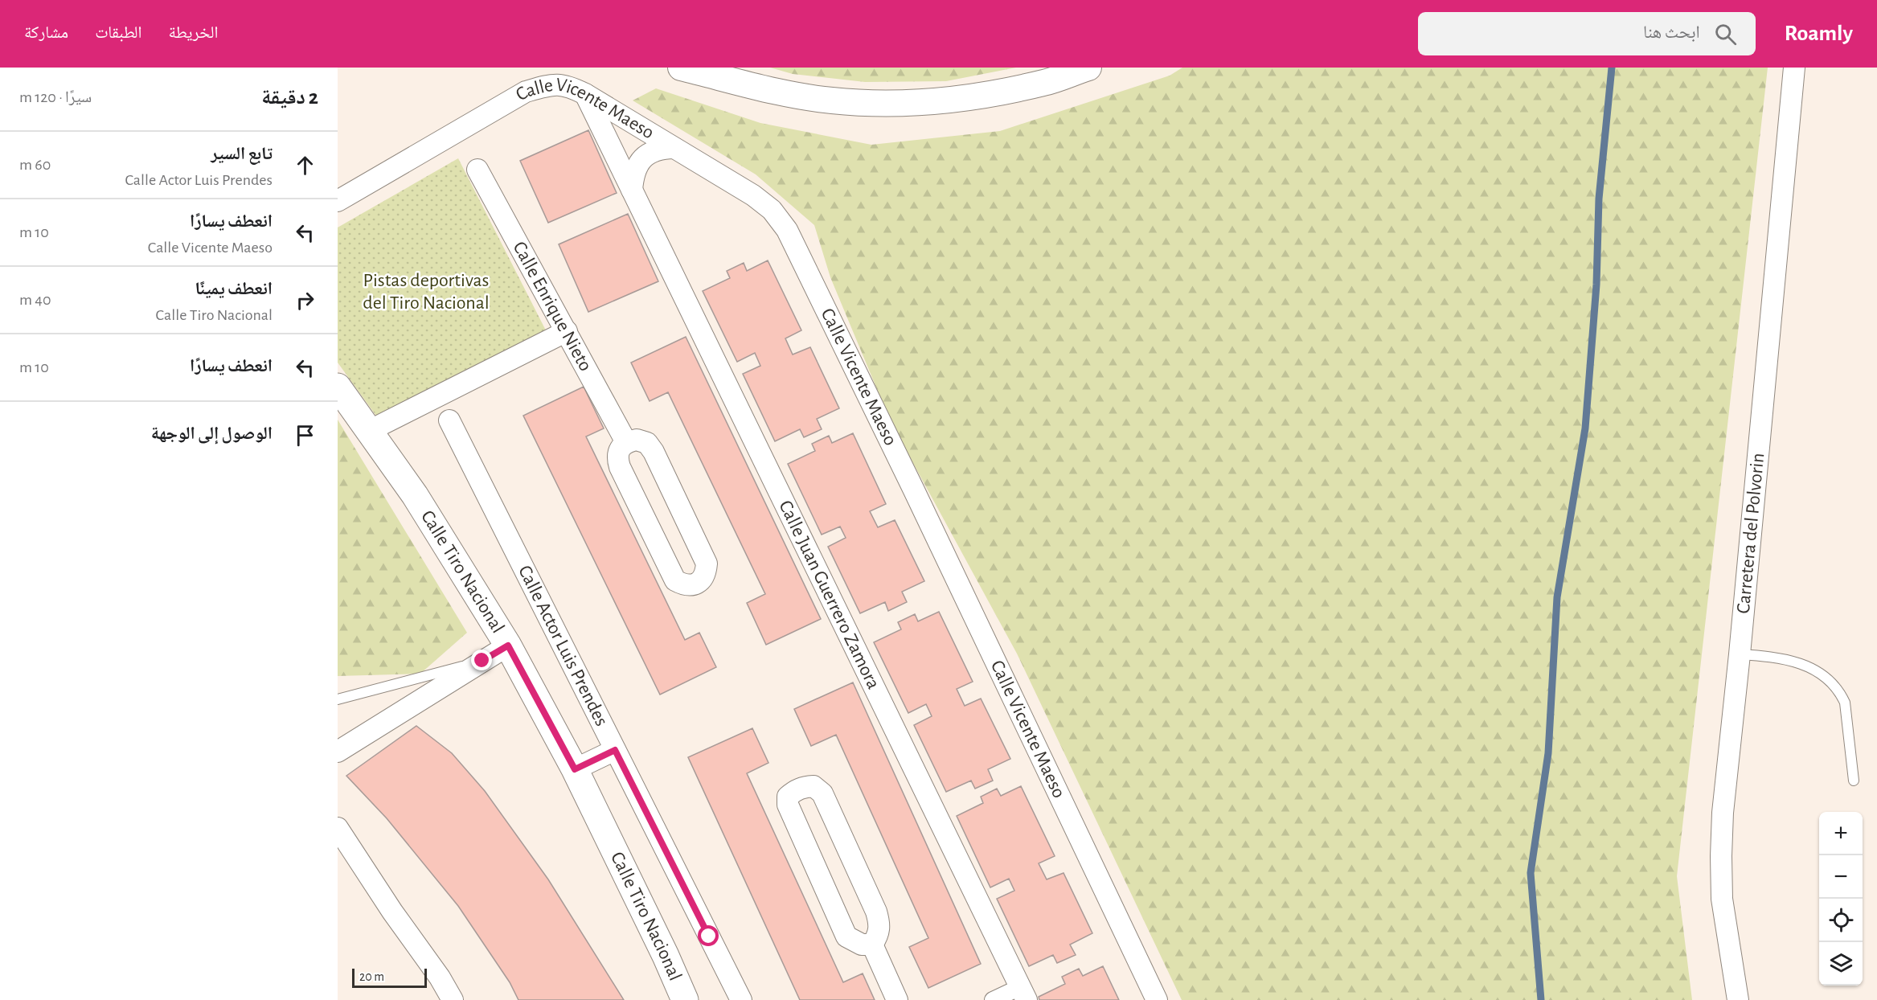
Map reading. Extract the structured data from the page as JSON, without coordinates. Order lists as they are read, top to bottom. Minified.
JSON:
{"streets":{"main road":["Calle Tiro Nacional"],"street":["Calle Vicente Maeso","Calle Enrique Nieto","Carretera del Polvorin","Calle Juan Guerrero Zamora","Calle Actor Luis Prendes"]},"crossings":[["Calle Vicente Maeso","Calle Juan Guerrero Zamora"]],"parks":["Pistas deportivas del Tiro Nacional"],"scale_bar":"20 m","page":{"header":"Roamly","search":"ابحث هنا","nav":["الخريطة","الطبقات","مشاركة"],"heading":["2 دقيقة","سيرًا · 120 m"],"list":[["تابع السير","Calle Actor Luis Prendes","60 m"],["انعطف يسارًا","Calle Vicente Maeso","10 m"],["انعطف يمينًا","Calle Tiro Nacional","40 m"],["انعطف يسارًا","10 m"],"الوصول إلى الوجهة"],"map_buttons":["+","−"],"scale":"20 m"}}
